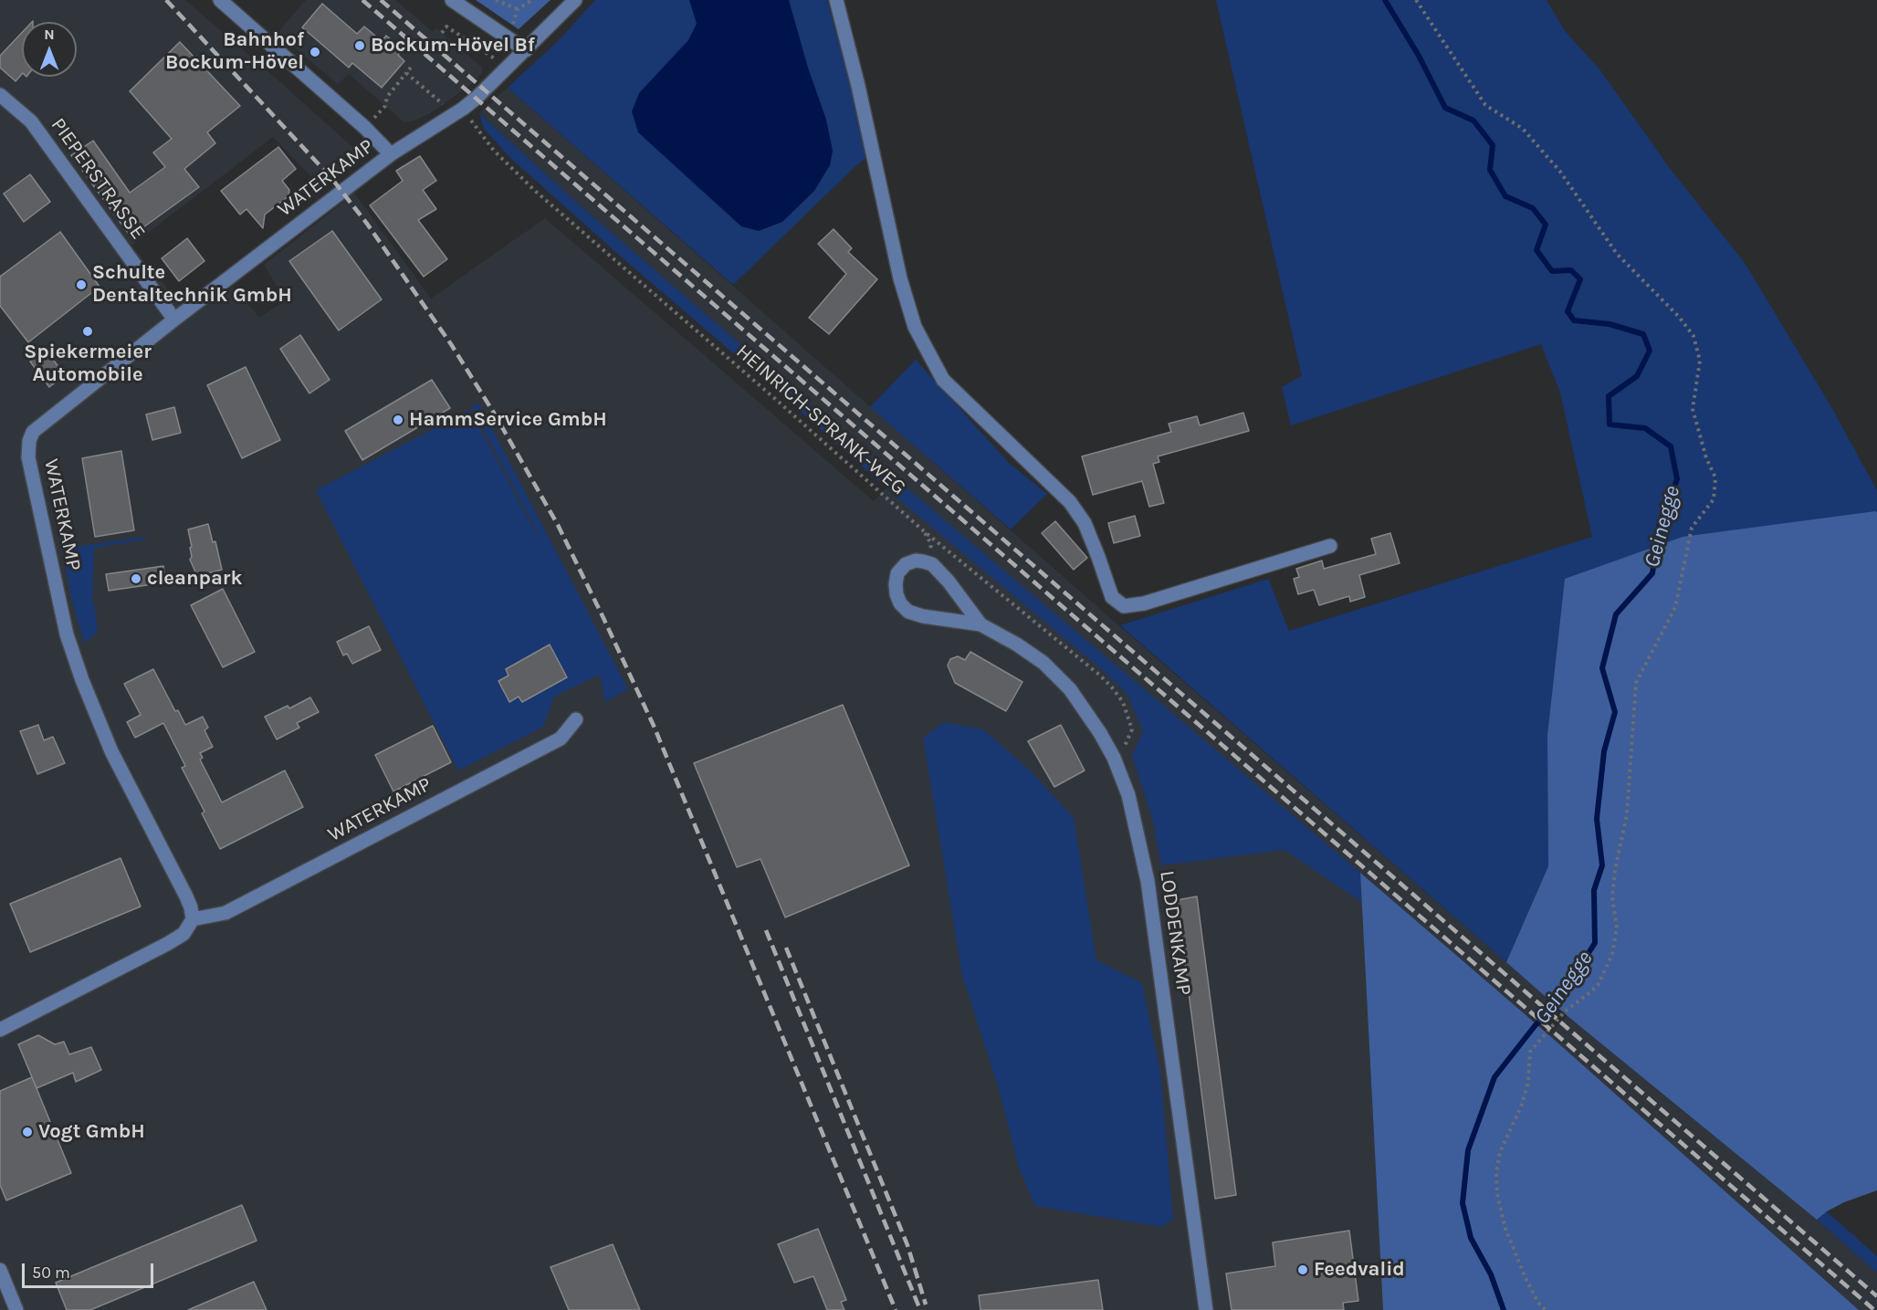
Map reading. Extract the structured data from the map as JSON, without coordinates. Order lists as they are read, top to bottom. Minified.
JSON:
{"streets":{"street":["WATERKAMP","PIEPERSTRASSE","LODDENKAMP"],"path":["HEINRICH-SPRANK-WEG"]},"crossings":[["WATERKAMP","PIEPERSTRASSE"],["WATERKAMP","HEINRICH-SPRANK-WEG"],["HEINRICH-SPRANK-WEG","LODDENKAMP"]],"water":["Geinegge"],"places":["Bockum-Hövel Bf","Bahnhof Bockum-Hövel","Schulte Dentaltechnik GmbH","Spiekermeier Automobile","HammService GmbH","cleanpark","Vogt GmbH","Feedvalid"],"scale_bar":"50 m","north":"top"}
